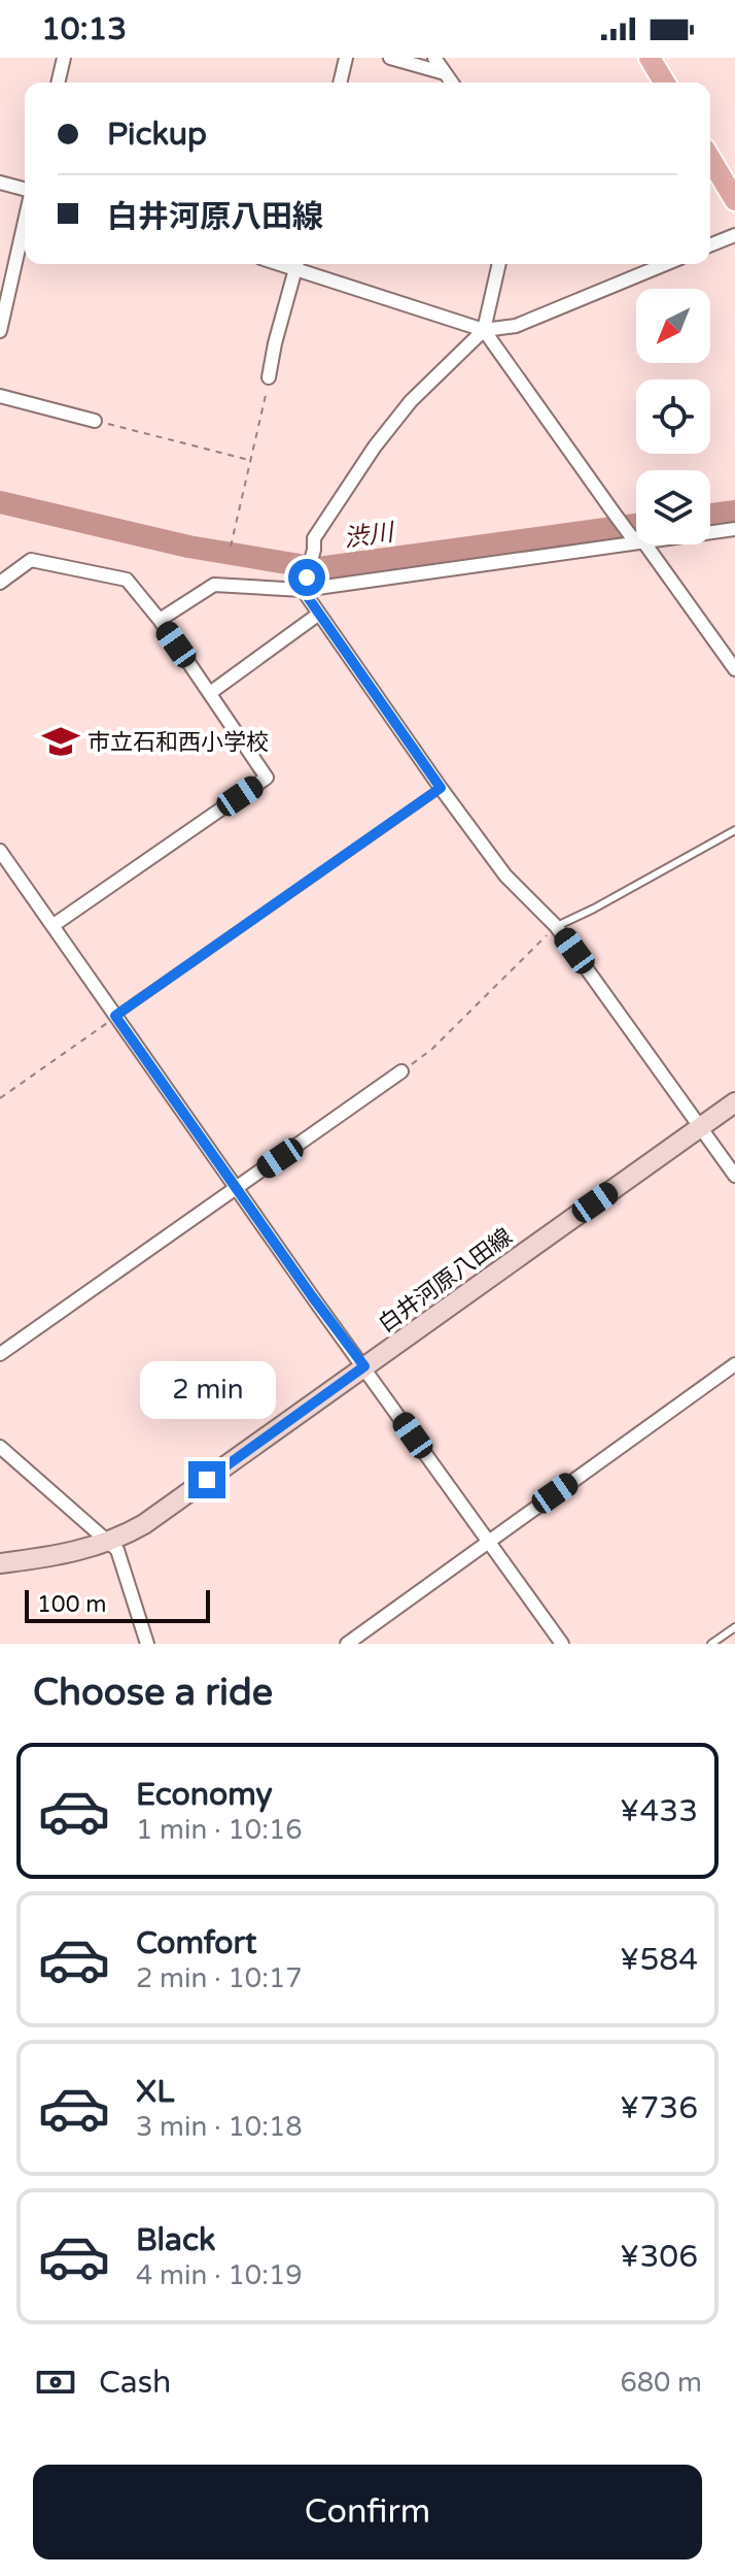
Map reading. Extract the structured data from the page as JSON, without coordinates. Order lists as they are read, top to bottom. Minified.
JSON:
{"streets":{"main road":["白井河原八田線"]},"water":["渋川"],"places":{"school or university":["市立石和西小学校"]},"scale_bar":"100 m","north":"bottom left","page":{"status":"10:13","banner":["Pickup","白井河原八田線"],"bubble":"2 min","scale":"100 m","heading":"Choose a ride","list":[{"name":"Economy","note":"1 min · 10:16","value":"¥433"},{"name":"Comfort","note":"2 min · 10:17","value":"¥584"},{"name":"XL","note":"3 min · 10:18","value":"¥736"},{"name":"Black","note":"4 min · 10:19","value":"¥306"}],"pay":["Cash","680 m"],"buttons":"Confirm"}}
